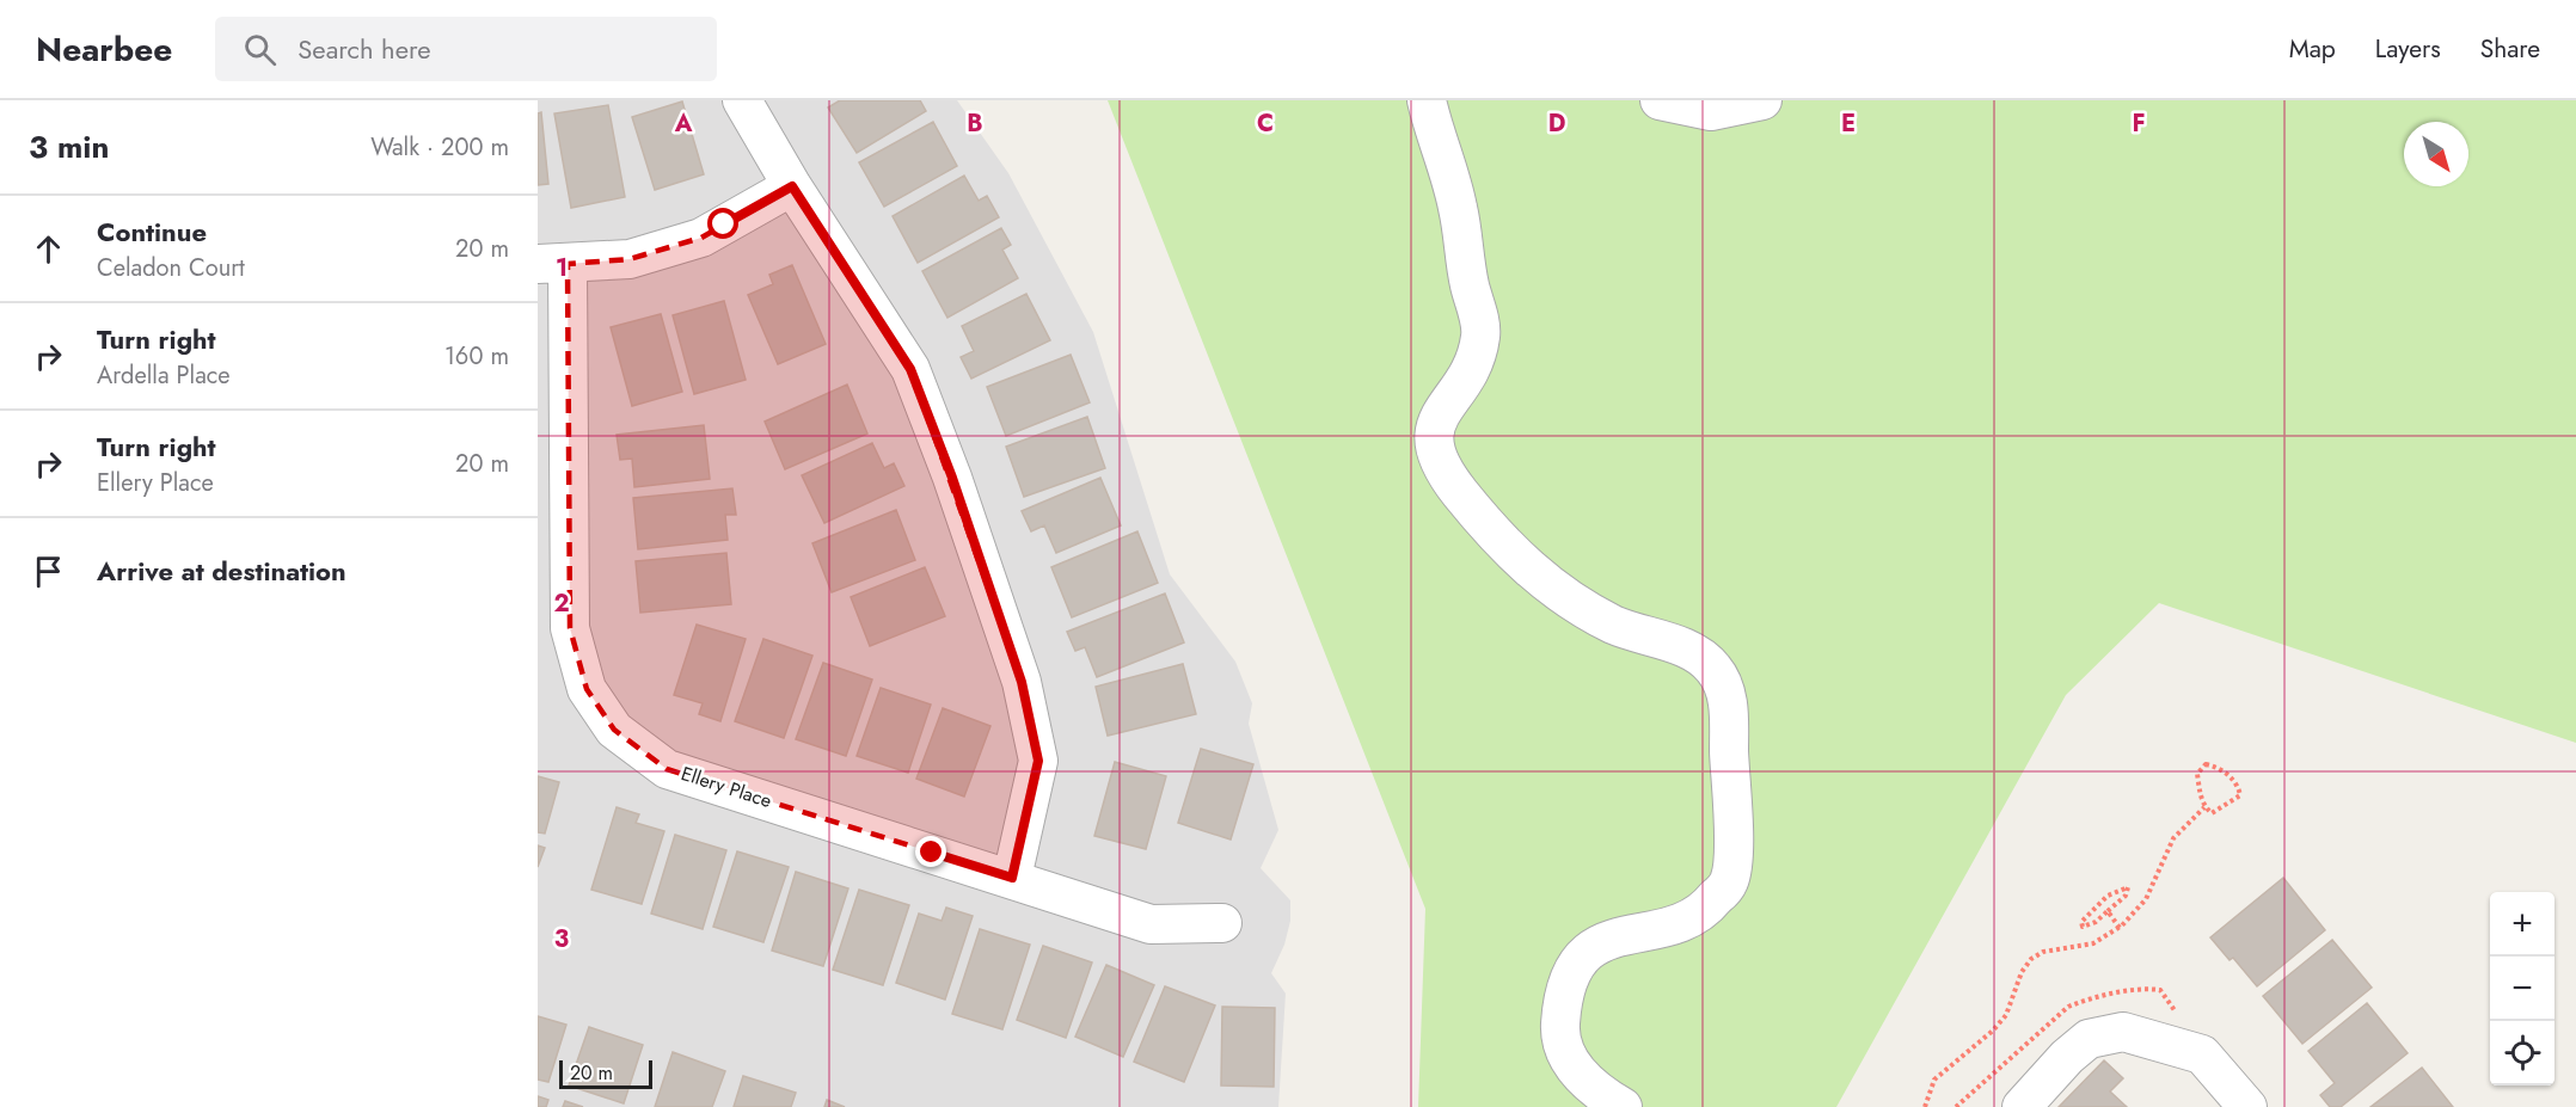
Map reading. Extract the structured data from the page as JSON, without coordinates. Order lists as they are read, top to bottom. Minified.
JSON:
{"streets":{"street":["Ellery Place"]},"scale_bar":"20 m","north":"bottom right","page":{"header":"Nearbee","search":"Search here","nav":["Map","Layers","Share"],"heading":["3 min","Walk · 200 m"],"list":[["Continue","Celadon Court","20 m"],["Turn right","Ardella Place","160 m"],["Turn right","Ellery Place","20 m"],"Arrive at destination"],"map_buttons":["+","−"],"scale":"20 m"},"grid":{"columns":["A","B","C","D","E","F"],"rows":["1","2","3"]}}
